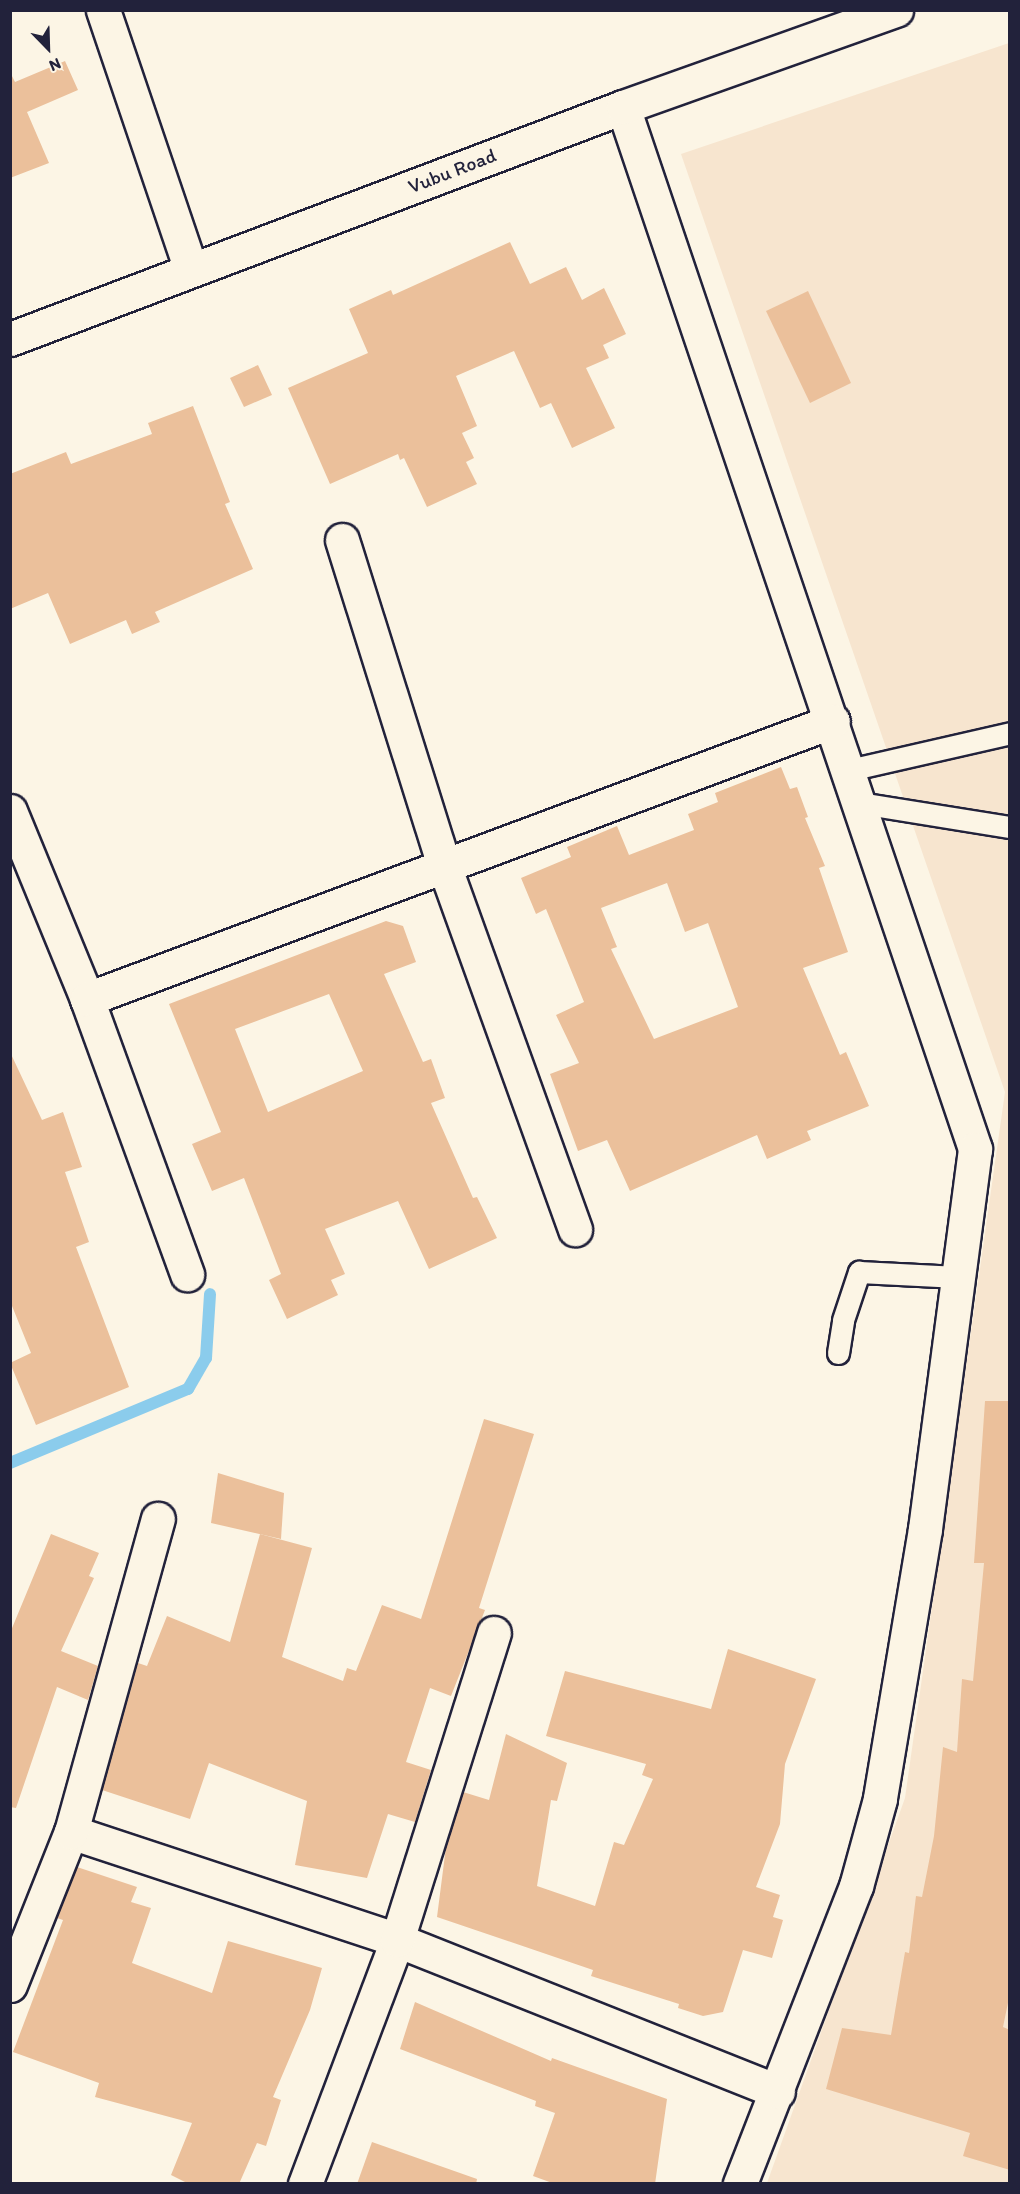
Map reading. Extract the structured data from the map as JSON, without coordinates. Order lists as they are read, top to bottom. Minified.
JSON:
{"streets":{"street":["Vubu Road"]},"north":"bottom right"}
